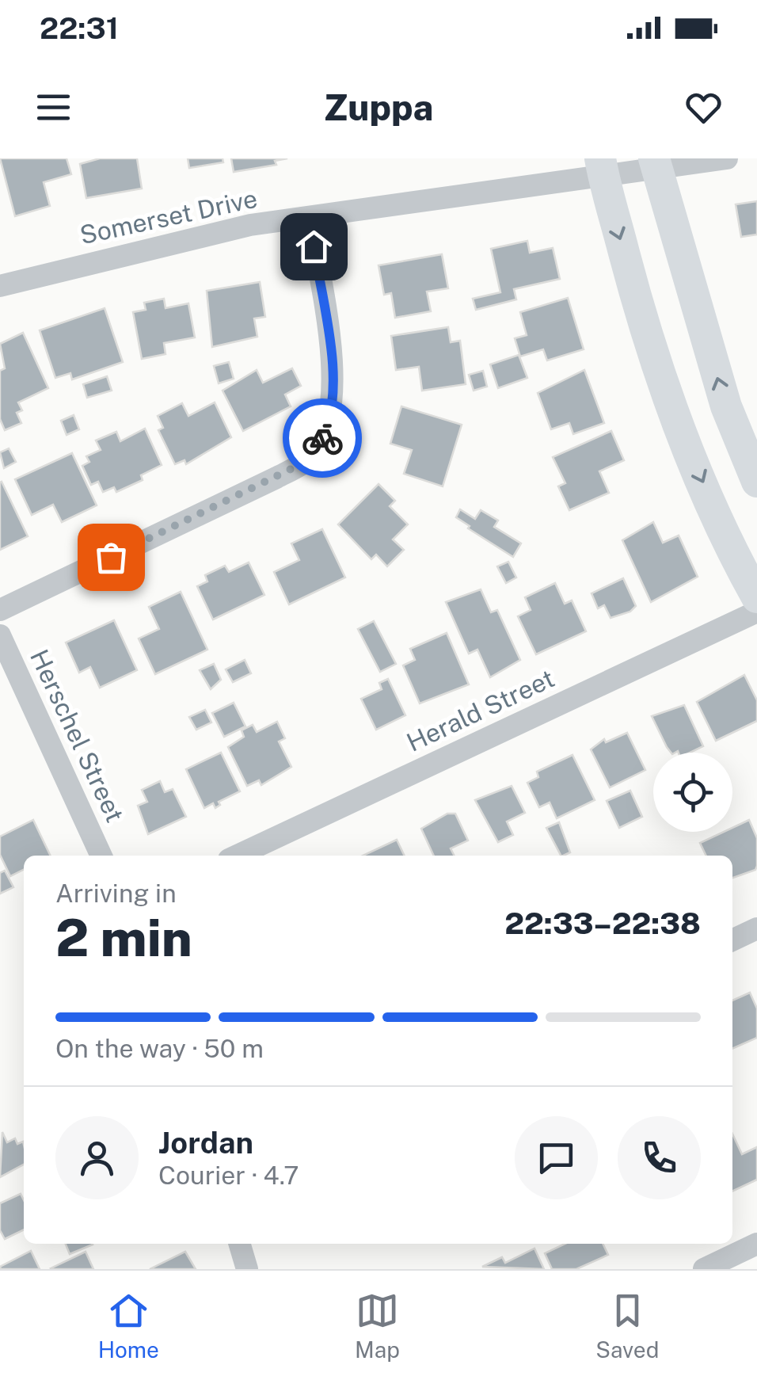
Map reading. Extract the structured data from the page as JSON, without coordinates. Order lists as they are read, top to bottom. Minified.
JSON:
{"streets":{"street":["Somerset Drive","Herald Street","Herschel Street"]},"page":{"status":"22:31","header":"Zuppa","heading":["2 min","Arriving in","22:33–22:38"],"panel":["Jordan","Courier · 4.7"],"bar":"On the way · 50 m","tabs":["Home","Map","Saved"]}}
